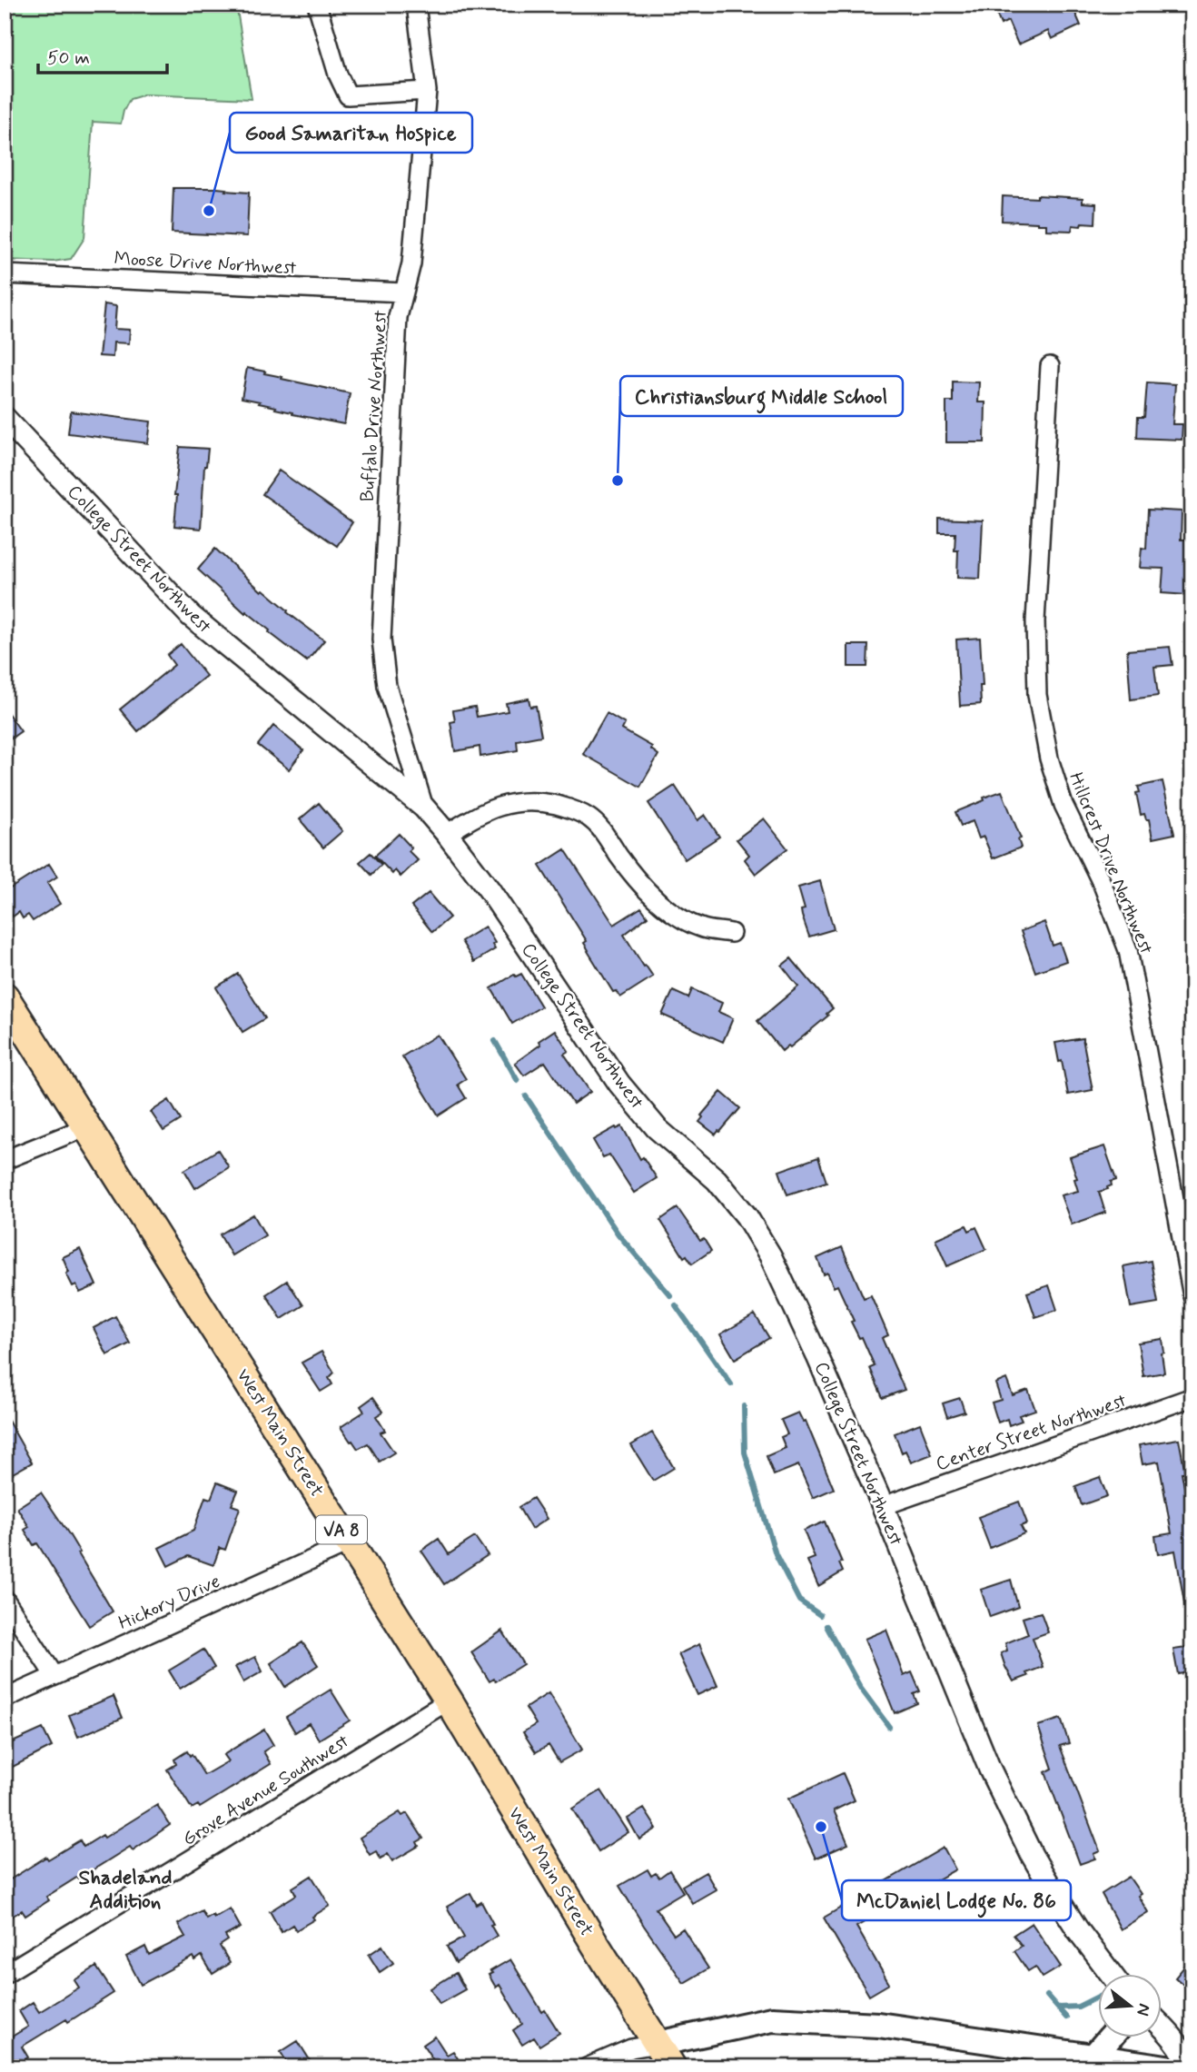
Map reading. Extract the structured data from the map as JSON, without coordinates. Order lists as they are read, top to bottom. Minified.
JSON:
{"streets":{"main road":["West Main Street","VA 8"],"street":["Moose Drive Northwest","Buffalo Drive Northwest","College Street Northwest","Hillcrest Drive Northwest","Center Street Northwest","Hickory Drive","Grove Avenue Southwest"]},"crossings":[["Moose Drive Northwest","Buffalo Drive Northwest"],["Buffalo Drive Northwest","College Street Northwest"],["College Street Northwest","Center Street Northwest"],["West Main Street","Hickory Drive"],["West Main Street","Grove Avenue Southwest"]],"districts":["Shadeland Addition"],"places":["Good Samaritan Hospice","Christiansburg Middle School","McDaniel Lodge No. 86"],"scale_bar":"50 m","north":"right"}
